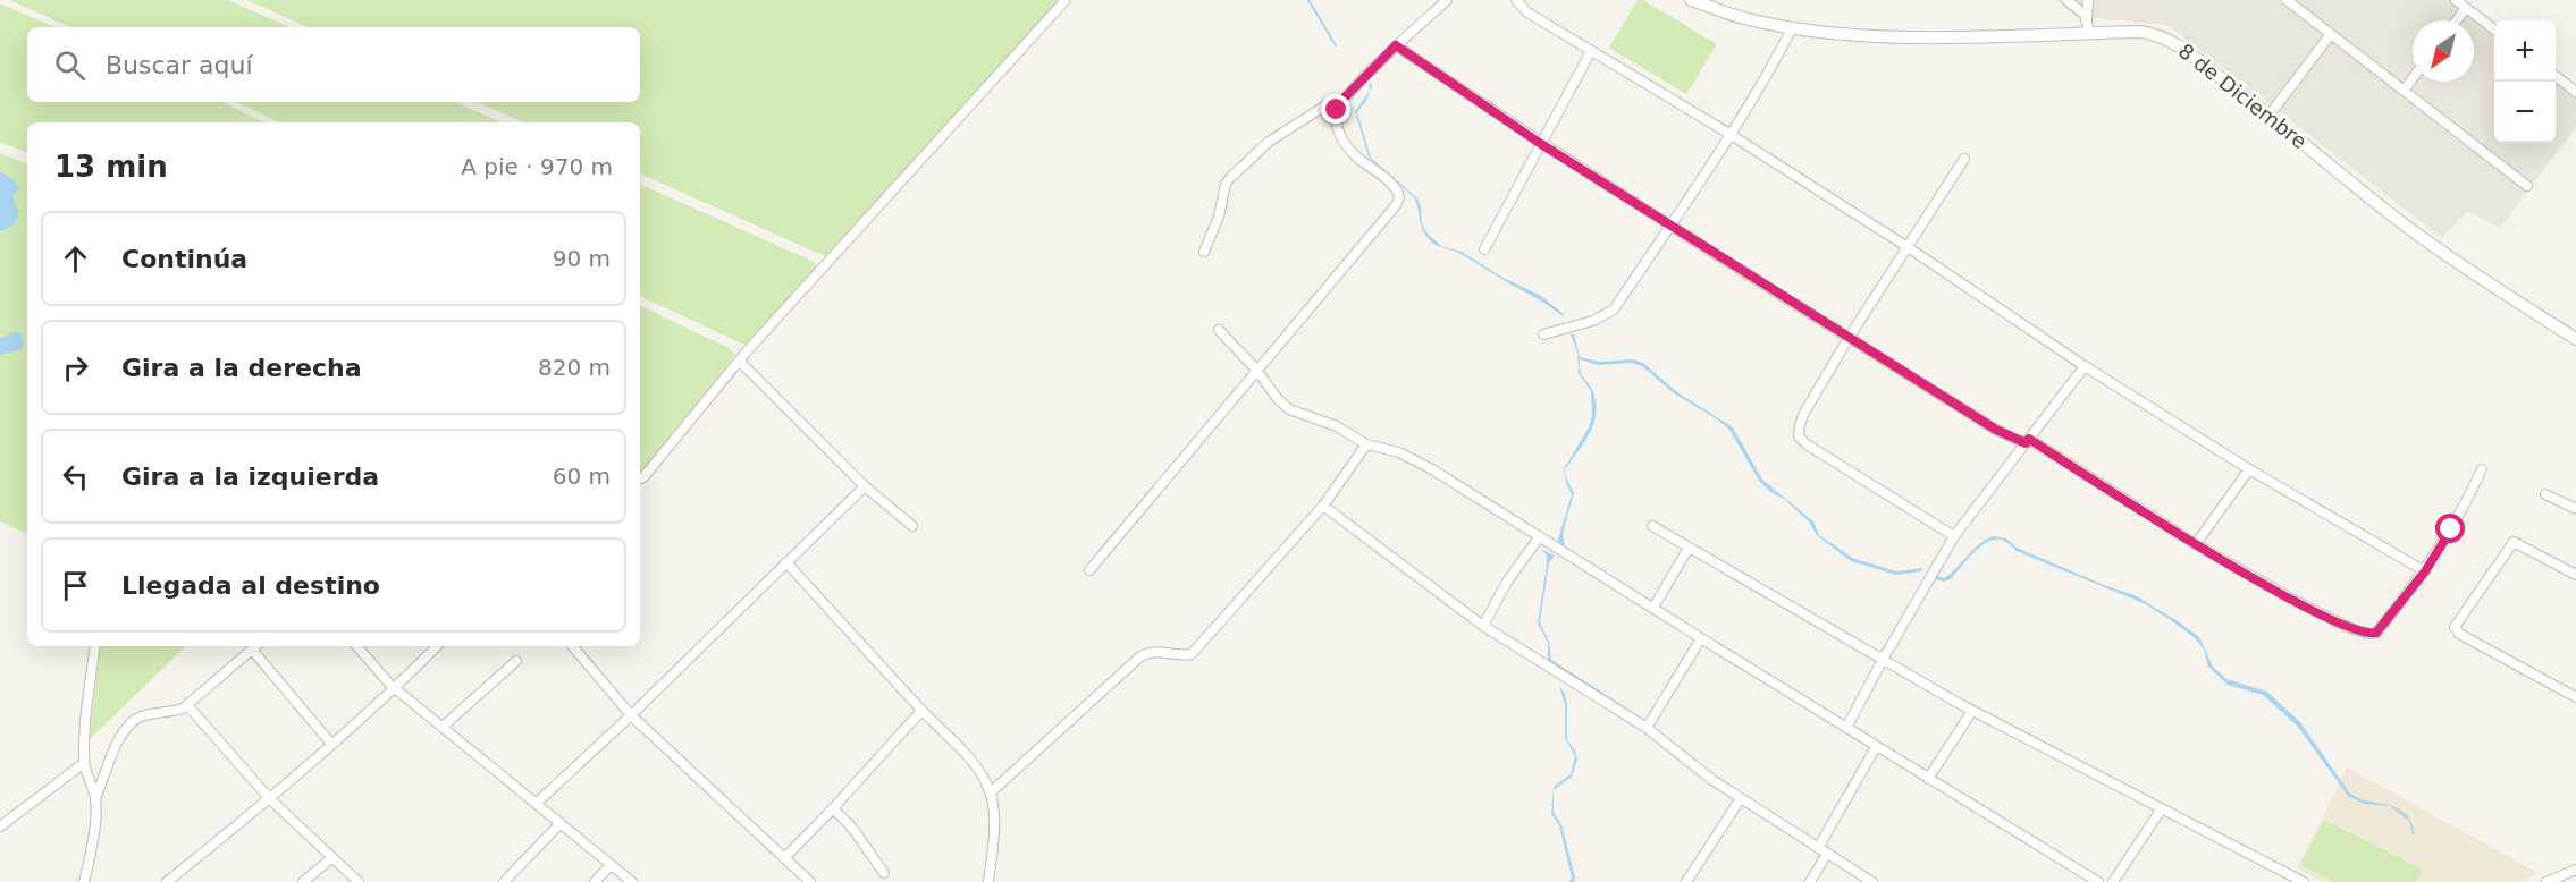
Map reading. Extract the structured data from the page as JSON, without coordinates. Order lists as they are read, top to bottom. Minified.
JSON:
{"streets":{"street":["8 de Diciembre"]},"north":"bottom left","page":{"map_buttons":["+","−"],"search":"Buscar aquí","heading":["13 min","A pie · 970 m"],"list":[["Continúa","90 m"],["Gira a la derecha","820 m"],["Gira a la izquierda","60 m"],"Llegada al destino"]}}
